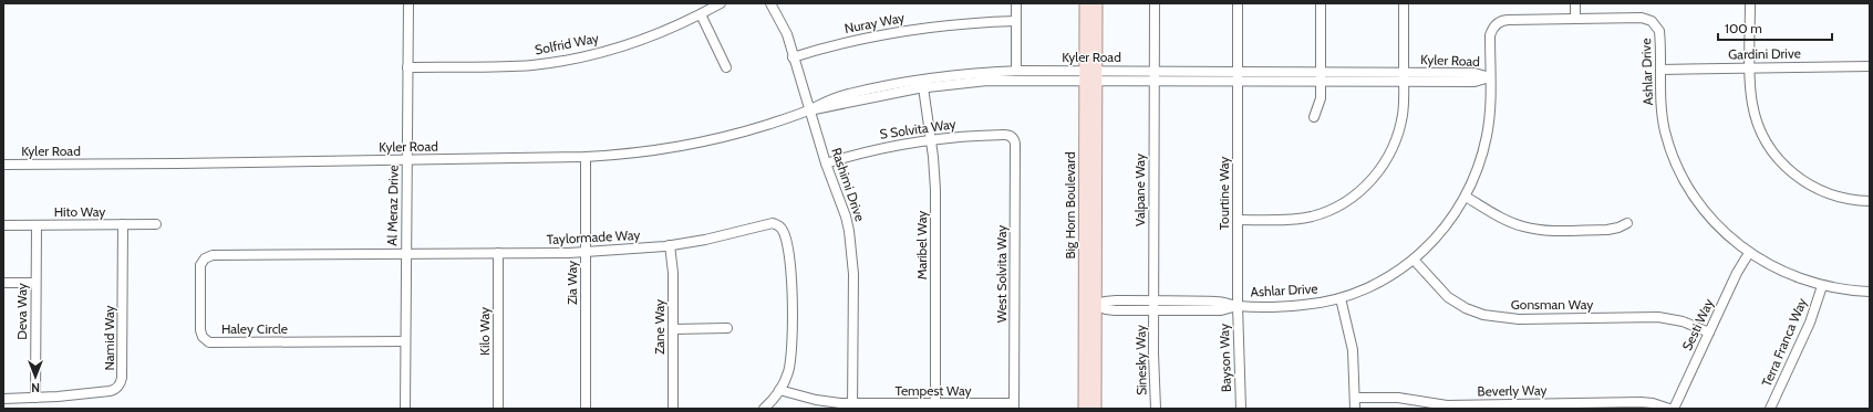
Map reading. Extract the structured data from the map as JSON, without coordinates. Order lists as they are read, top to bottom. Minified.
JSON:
{"streets":{"main road":["Big Horn Boulevard"],"street":["Nuray Way","Solfrid Way","Gardini Drive","Kyler Road","Ashlar Drive","S Solvita Way","Rashimi Drive","Valpane Way","Tourtine Way","Al Meraz Drive","Hito Way","Taylormade Way","Maribel Way","West Solvita Way","Zia Way","Gonsman Way","Deva Way","Sesti Way","Zane Way","Haley Circle","Kilo Way","Namid Way","Terra Franca Way","Bayson Way","Sinesky Way","Tempest Way","Beverly Way"]},"crossings":[["Nuray Way","Rashimi Drive"],["Solfrid Way","Al Meraz Drive"],["Gardini Drive","Ashlar Drive"],["Kyler Road","Ashlar Drive"],["Kyler Road","Rashimi Drive"],["Kyler Road","Valpane Way"],["Kyler Road","Tourtine Way"],["Kyler Road","Al Meraz Drive"],["Kyler Road","Big Horn Boulevard"],["Kyler Road","Maribel Way"],["Kyler Road","Zia Way"],["Ashlar Drive","Valpane Way"],["Ashlar Drive","Tourtine Way"],["Ashlar Drive","Big Horn Boulevard"],["Ashlar Drive","Gonsman Way"],["Ashlar Drive","Sesti Way"],["Ashlar Drive","Terra Franca Way"],["Ashlar Drive","Bayson Way"],["Ashlar Drive","Sinesky Way"],["S Solvita Way","Rashimi Drive"],["S Solvita Way","Maribel Way"],["S Solvita Way","West Solvita Way"],["Rashimi Drive","Tempest Way"],["Valpane Way","Sinesky Way"],["Tourtine Way","Bayson Way"],["Al Meraz Drive","Taylormade Way"],["Al Meraz Drive","Haley Circle"],["Hito Way","Deva Way"],["Hito Way","Namid Way"],["Taylormade Way","Zia Way"],["Taylormade Way","Zane Way"],["Taylormade Way","Haley Circle"],["Taylormade Way","Kilo Way"],["Taylormade Way","Tempest Way"],["Maribel Way","Tempest Way"],["West Solvita Way","Tempest Way"],["Gonsman Way","Sesti Way"],["Deva Way","Namid Way"]],"scale_bar":"100 m","north":"bottom"}
